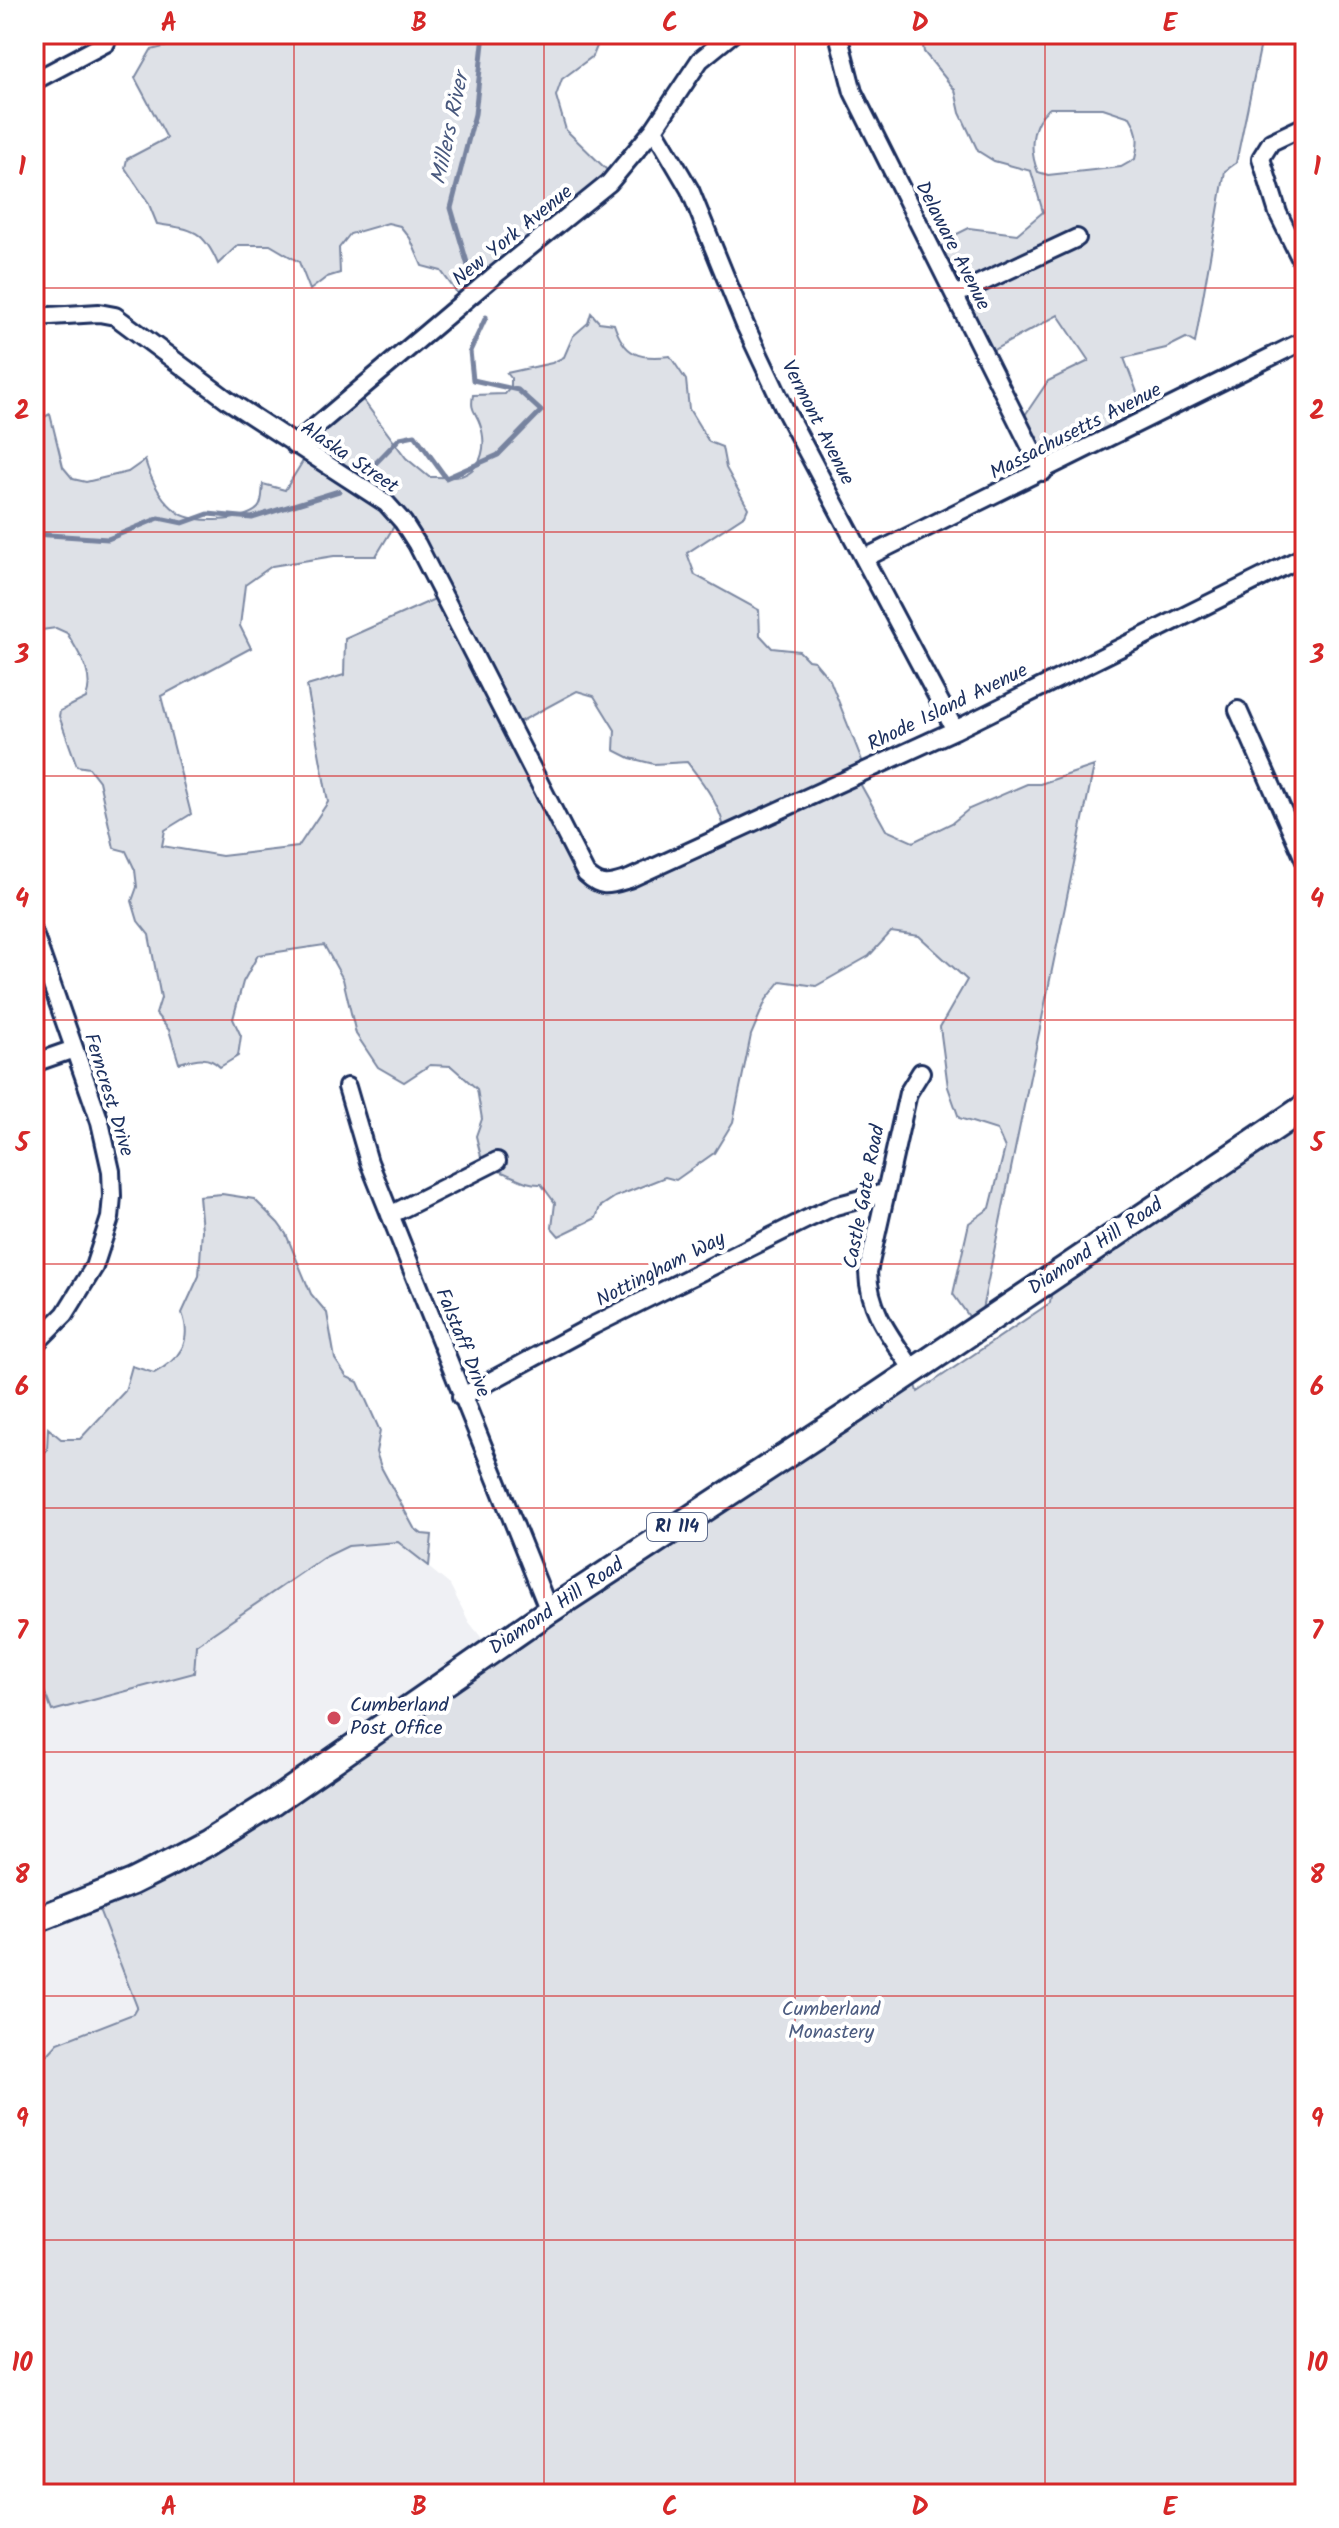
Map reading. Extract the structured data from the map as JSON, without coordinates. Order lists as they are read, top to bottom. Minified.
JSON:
{"streets":{"main road":["Diamond Hill Road","RI 114"],"street":["New York Avenue","Delaware Avenue","Vermont Avenue","Massachusetts Avenue","Alaska Street","Rhode Island Avenue","Ferncrest Drive","Castle Gate Road","Nottingham Way","Falstaff Drive"]},"crossings":[["New York Avenue","Vermont Avenue"],["New York Avenue","Alaska Street"],["Delaware Avenue","Massachusetts Avenue"],["Vermont Avenue","Massachusetts Avenue"],["Vermont Avenue","Rhode Island Avenue"],["Alaska Street","Rhode Island Avenue"],["Castle Gate Road","Diamond Hill Road"],["Castle Gate Road","Nottingham Way"],["Diamond Hill Road","Falstaff Drive"],["Nottingham Way","Falstaff Drive"]],"water":["Millers River"],"parks":["Cumberland Monastery"],"places":["Cumberland Post Office"],"grid":{"columns":["A","B","C","D","E"],"rows":["1","2","3","4","5","6","7","8","9","10"]}}
